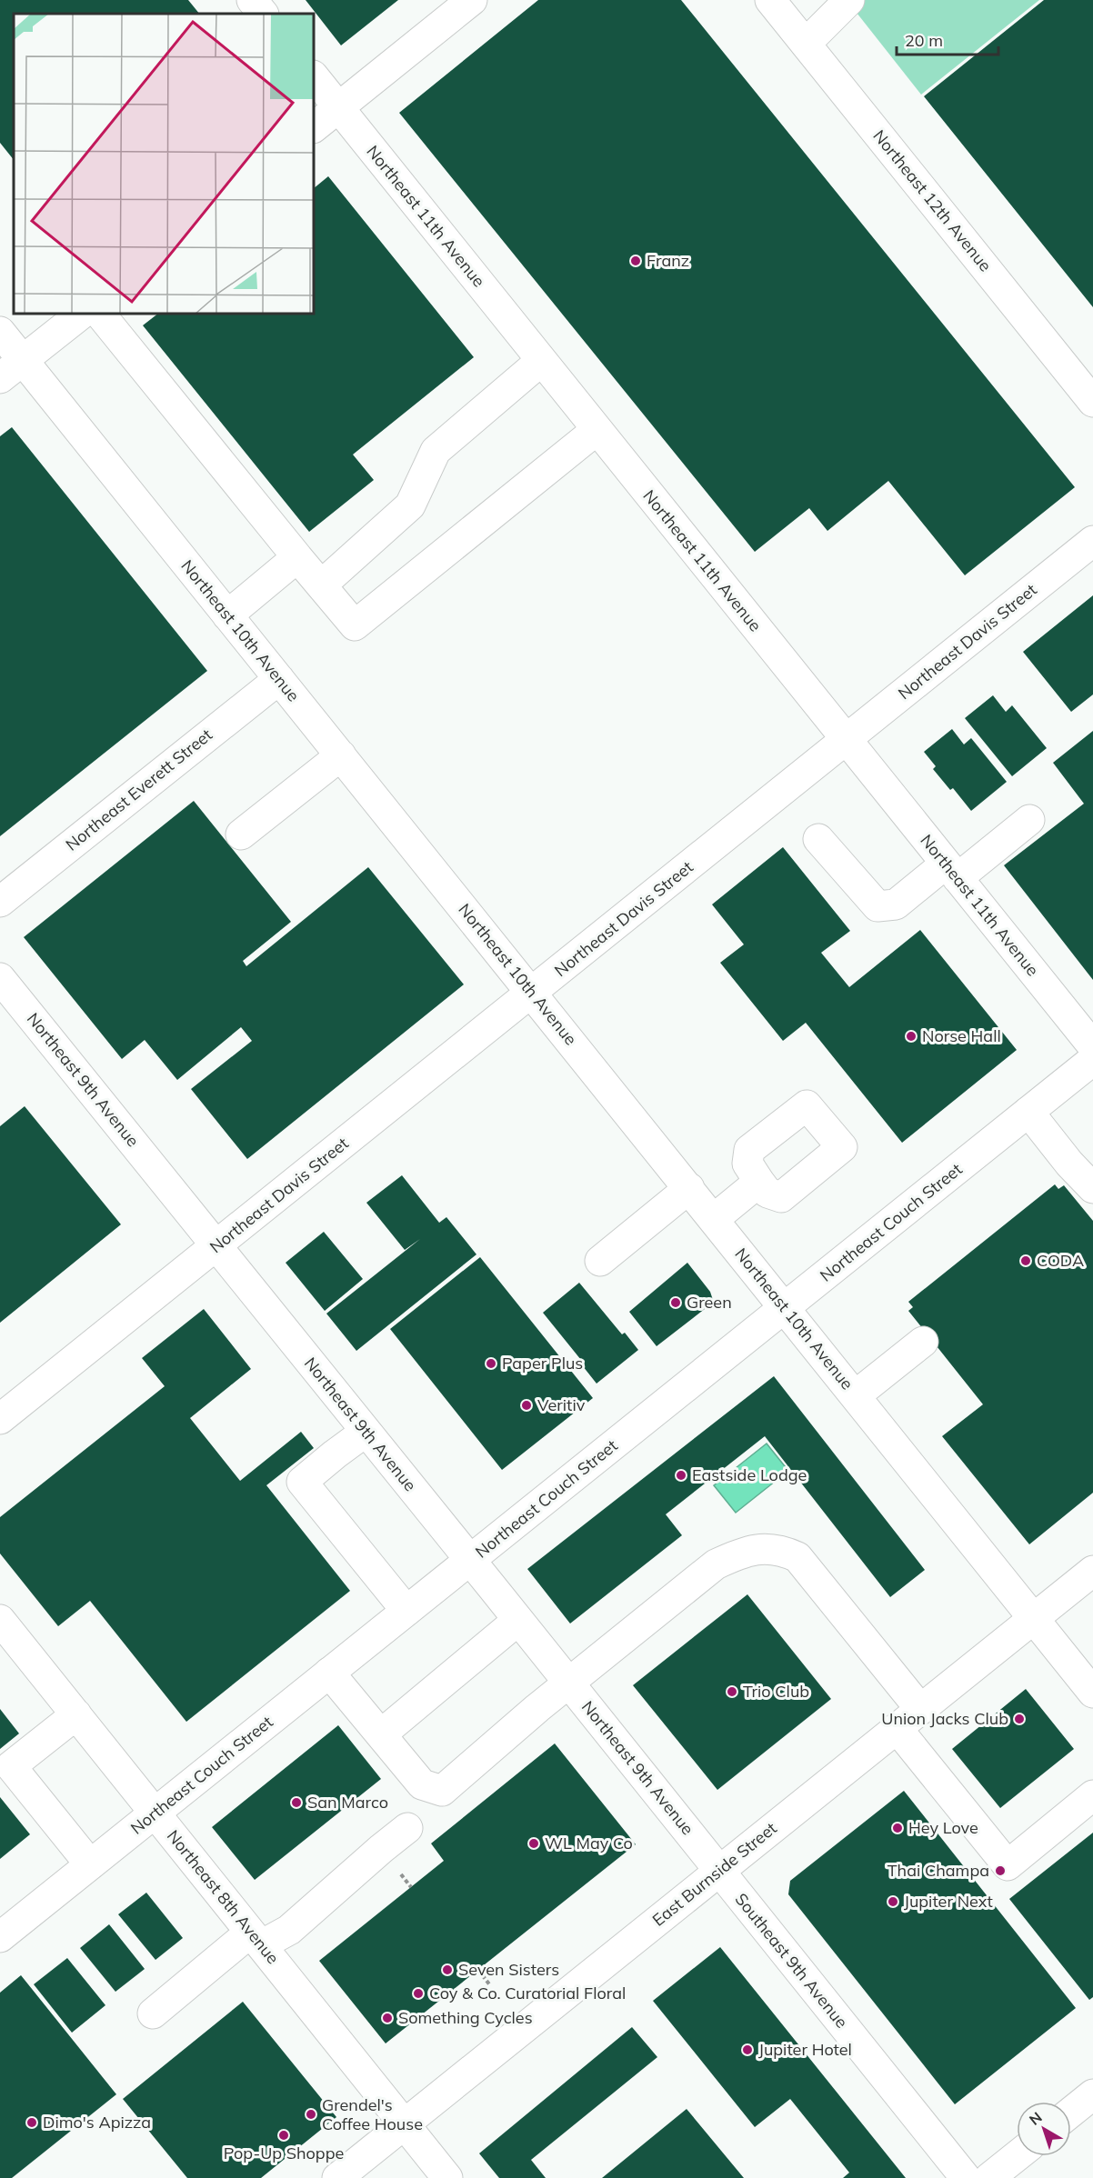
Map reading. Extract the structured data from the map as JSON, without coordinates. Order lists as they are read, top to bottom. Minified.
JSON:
{"streets":{"street":["Northeast 12th Avenue","Northeast 11th Avenue","Northeast 10th Avenue","Northeast Davis Street","Northeast Everett Street","Northeast 9th Avenue","Northeast Couch Street","East Burnside Street","Northeast 8th Avenue","Southeast 9th Avenue"]},"crossings":[["Northeast 11th Avenue","Northeast Davis Street"],["Northeast 10th Avenue","Northeast Davis Street"],["Northeast 10th Avenue","Northeast Everett Street"],["Northeast 10th Avenue","Northeast Couch Street"],["Northeast 10th Avenue","East Burnside Street"],["Northeast Davis Street","Northeast 9th Avenue"],["Northeast 9th Avenue","Northeast Couch Street"],["Northeast 9th Avenue","East Burnside Street"],["Northeast 9th Avenue","Southeast 9th Avenue"],["Northeast Couch Street","Northeast 8th Avenue"],["East Burnside Street","Northeast 8th Avenue"],["East Burnside Street","Southeast 9th Avenue"]],"places":["Franz","Norse Hall","CODA","Green","Paper Plus","Veritiv","Eastside Lodge","Trio Club","Union Jacks Club","San Marco","Hey Love","WL May Co","Thai Champa","Jupiter Next","Seven Sisters","Coy & Co. Curatorial Floral","Something Cycles","Jupiter Hotel","Grendel's Coffee House","Dimo's Apizza","Pop-Up Shoppe"],"scale_bar":"20 m","north":"top left"}
